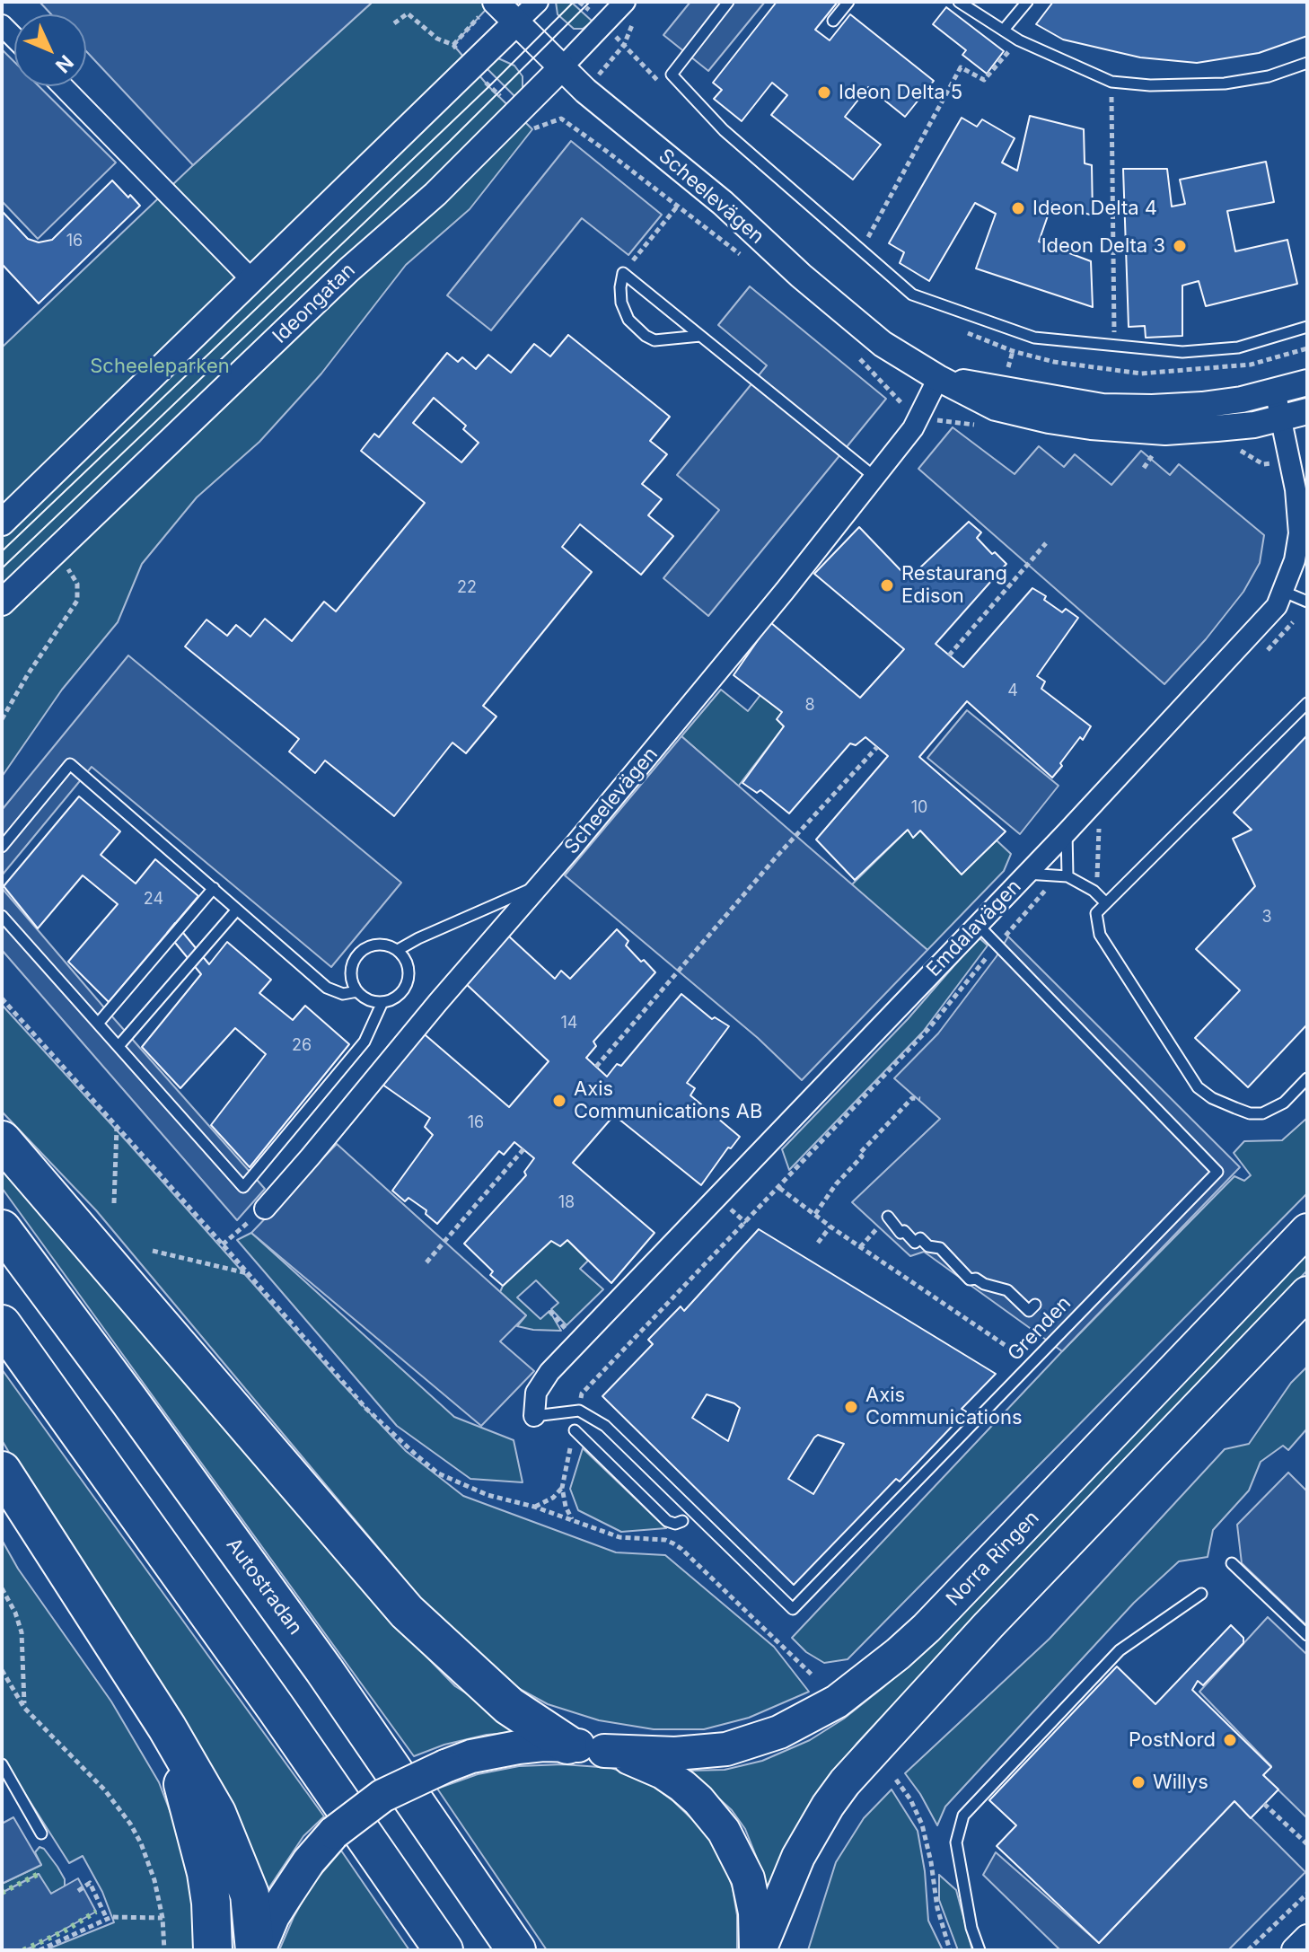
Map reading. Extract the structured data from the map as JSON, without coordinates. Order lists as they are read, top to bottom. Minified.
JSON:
{"streets":{"highway":["Autostradan"],"main road":["Norra Ringen"],"street":["Scheelevägen","Ideongatan","Emdalavägen"],"lane":["Grenden"]},"crossings":[["Scheelevägen","Ideongatan"],["Scheelevägen","Emdalavägen"],["Emdalavägen","Grenden"]],"parks":["Scheeleparken"],"places":["Ideon Delta 5","Ideon Delta 4","Ideon Delta 3","Restaurang Edison","Axis Communications AB","Axis Communications","PostNord","Willys"],"house_numbers":["16","22","4","8","10","24","3","14","26","16","18"],"north":"bottom right"}
